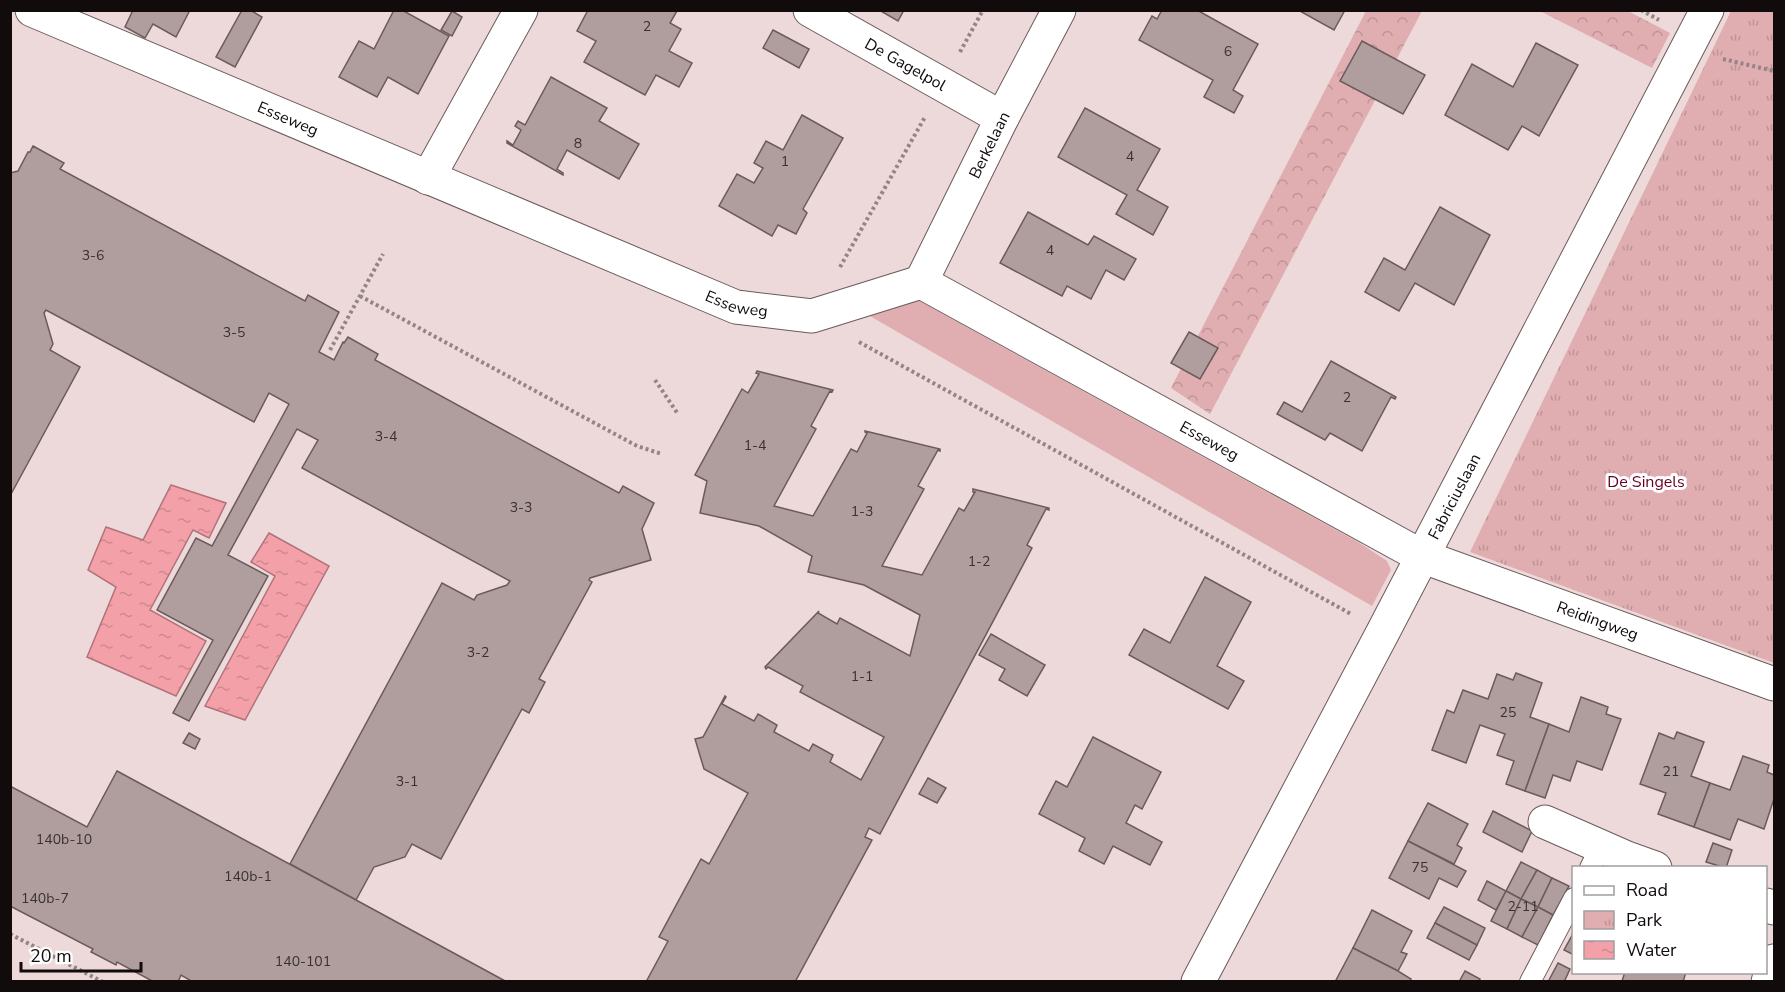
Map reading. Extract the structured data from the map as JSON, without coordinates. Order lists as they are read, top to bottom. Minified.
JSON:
{"streets":{"street":["De Gagelpol","Esseweg","Berkelaan","Fabriciuslaan","Reidingweg"]},"crossings":[["De Gagelpol","Berkelaan"],["Esseweg","Berkelaan"],["Esseweg","Fabriciuslaan"],["Esseweg","Reidingweg"],["Fabriciuslaan","Reidingweg"]],"parks":["De Singels"],"house_numbers":["2","6","8","4","1","4","3-6","3-5","2","3-4","1-4","3-3","1-3","1-2","3-2","1-1","25","21","3-1","140b-10","75","140b-1","140b-7","2-11","140-101"],"legend":["Road","Park","Water"],"scale_bar":"20 m"}
